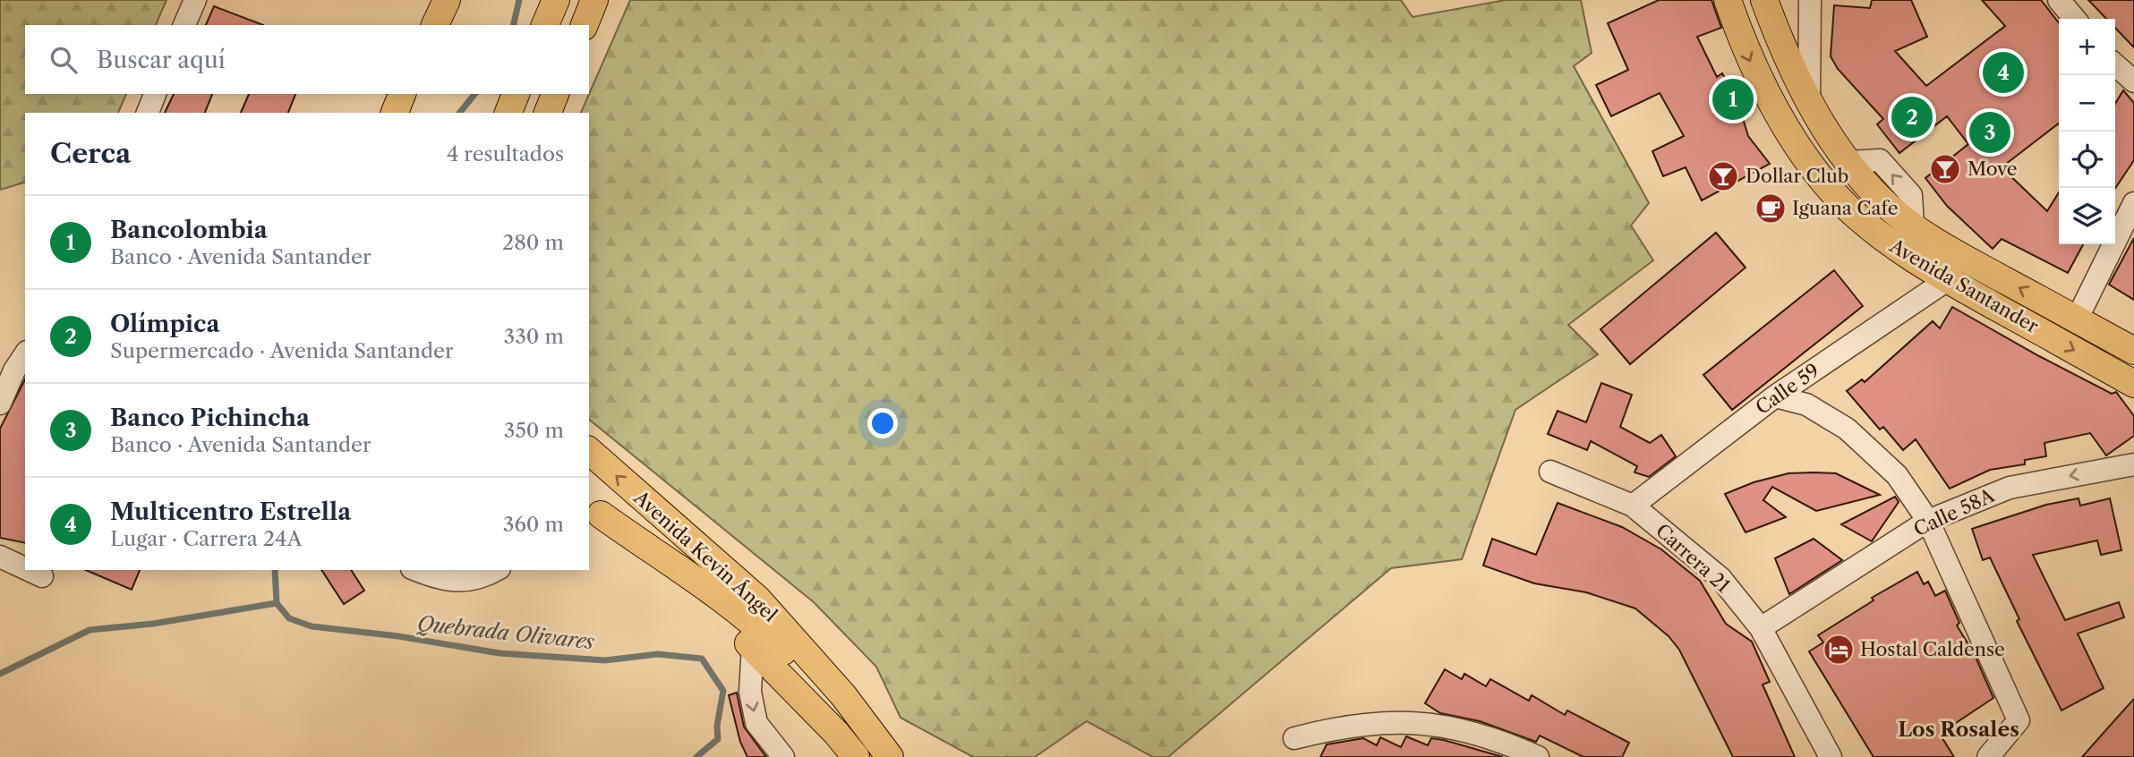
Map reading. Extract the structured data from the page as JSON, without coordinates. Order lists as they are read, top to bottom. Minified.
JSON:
{"streets":{"main road":["Avenida Santander","Avenida Kevin Ángel"],"street":["Calle 59","Calle 58A","Carrera 21"]},"crossings":[["Avenida Santander","Calle 59"],["Calle 59","Carrera 21"],["Calle 58A","Carrera 21"]],"one_way":["Calle 58A"],"districts":["Los Rosales"],"water":["Quebrada Olivares"],"places":{"bar":["Move","Dollar Club"],"cafe":["Iguana Cafe"],"hotel":["Hostal Caldense"]},"page":{"map_buttons":["+","−"],"search":"Buscar aquí","pins":["4","1","2","3"],"heading":["Cerca","4 resultados"],"list":[{"mark":"1","name":"Bancolombia","note":"Banco · Avenida Santander","value":"280 m"},{"mark":"2","name":"Olímpica","note":"Supermercado · Avenida Santander","value":"330 m"},{"mark":"3","name":"Banco Pichincha","note":"Banco · Avenida Santander","value":"350 m"},{"mark":"4","name":"Multicentro Estrella","note":"Lugar · Carrera 24A","value":"360 m"}]}}
